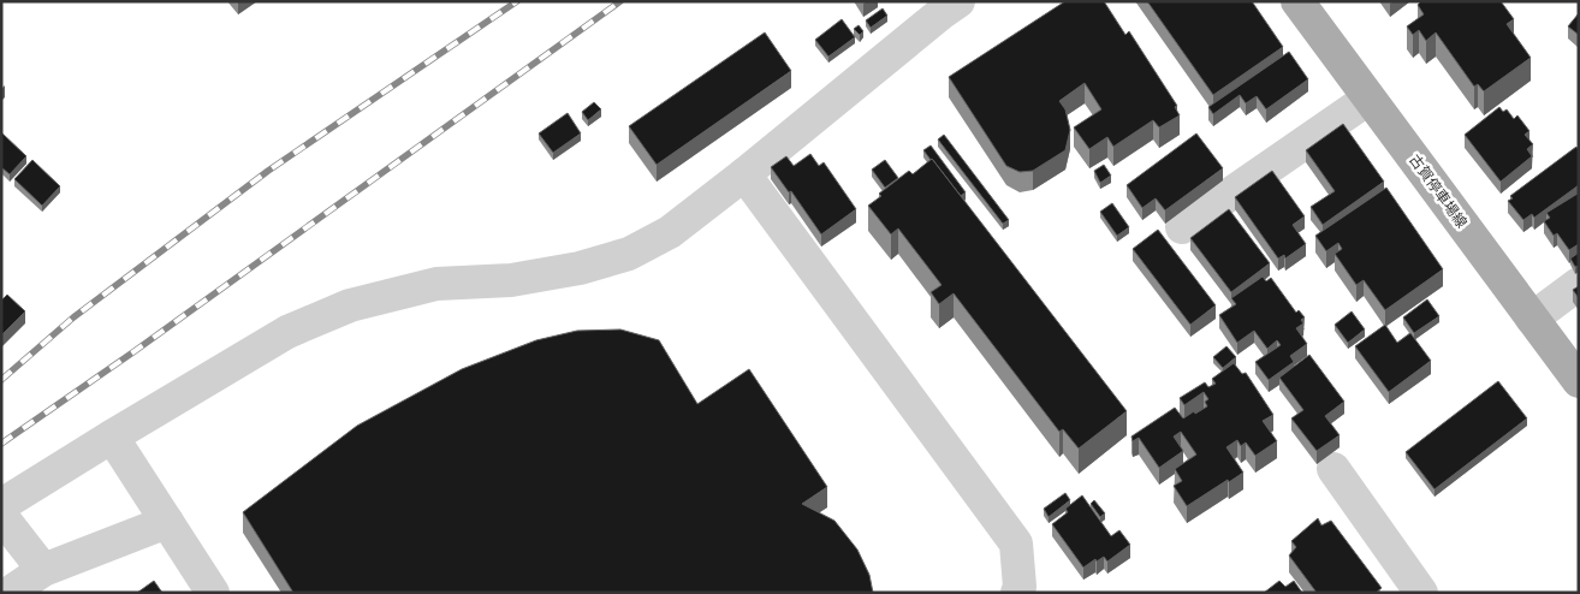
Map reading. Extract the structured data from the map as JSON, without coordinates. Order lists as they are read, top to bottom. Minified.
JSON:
{"streets":{"main road":["古賀停車場線"]}}
